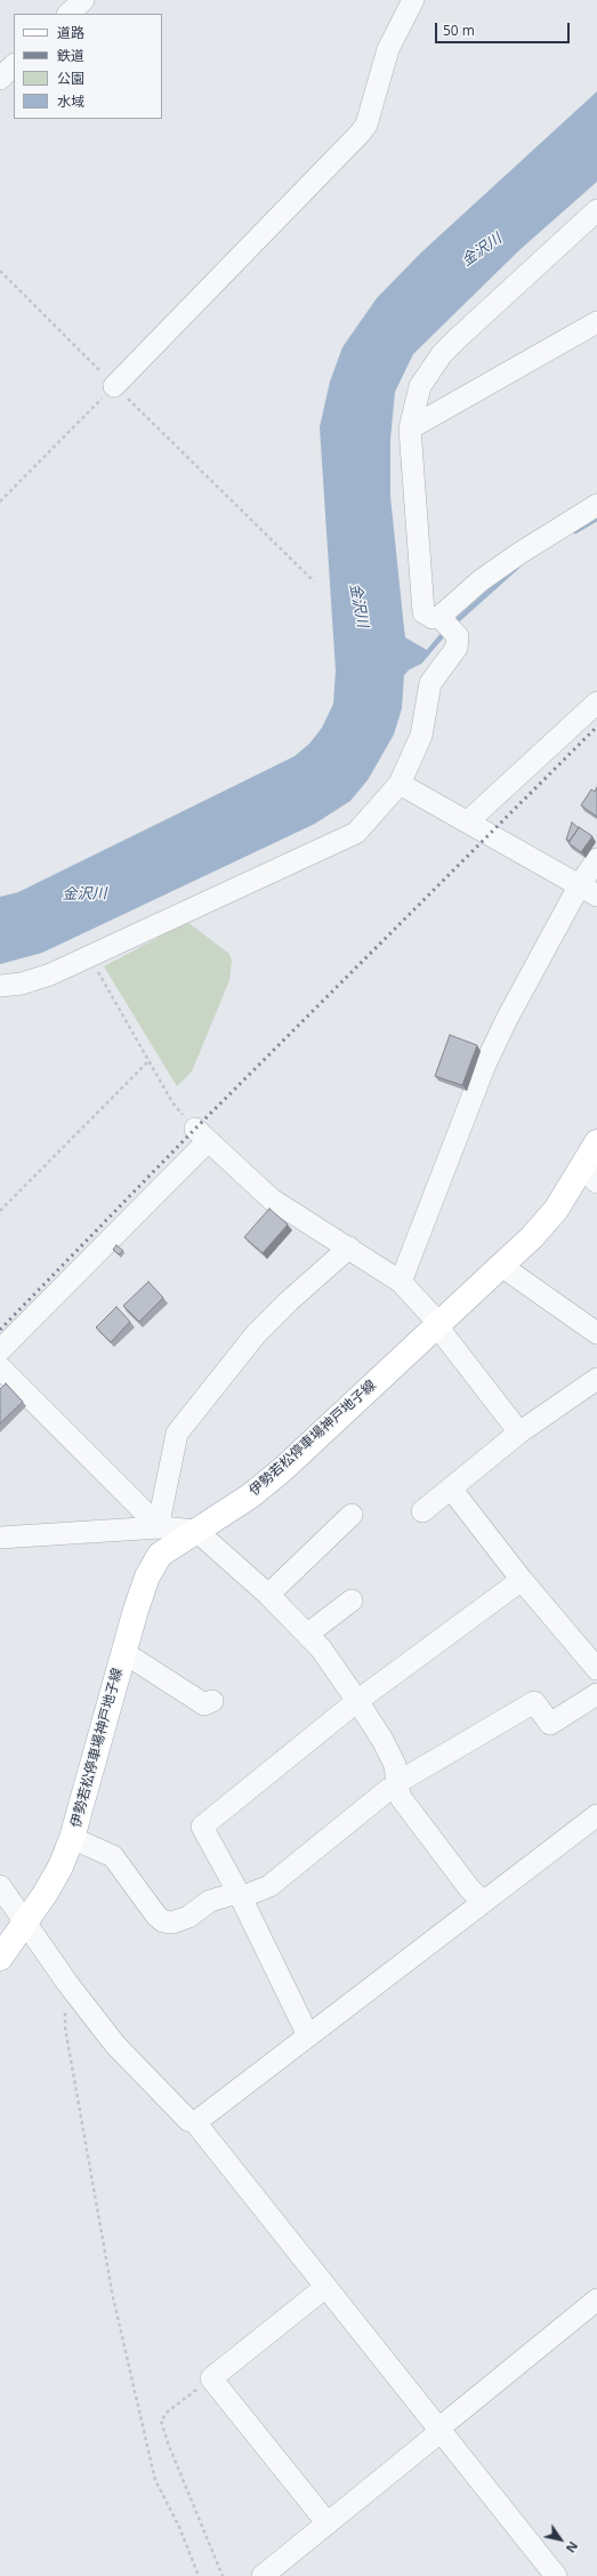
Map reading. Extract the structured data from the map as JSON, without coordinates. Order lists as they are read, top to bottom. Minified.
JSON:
{"streets":{"main road":["伊勢若松停車場神戸地子線"]},"water":["金沢川"],"legend":["道路","鉄道","公園","水域"],"scale_bar":"50 m","north":"bottom right"}
